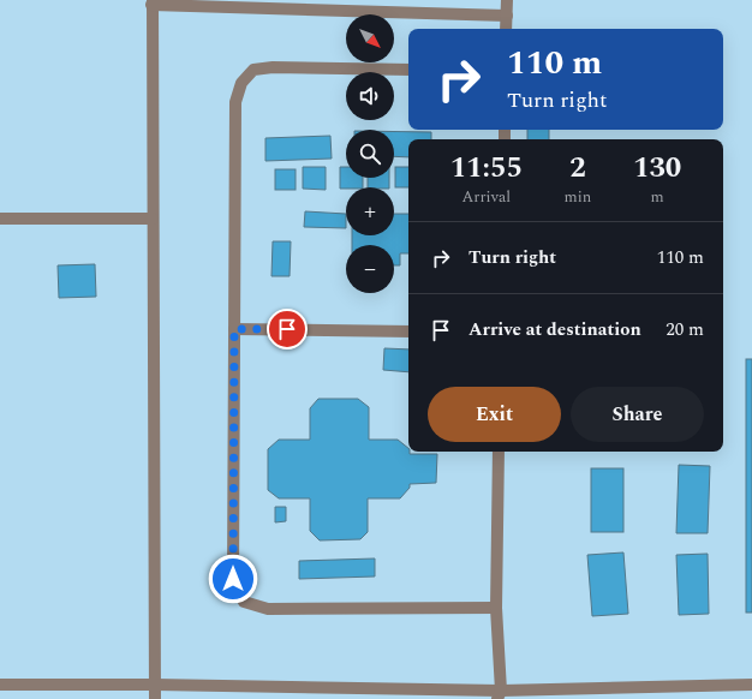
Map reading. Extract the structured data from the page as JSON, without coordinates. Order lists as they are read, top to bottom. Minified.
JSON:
{"north":"bottom right","page":{"map_buttons":["+","−"],"turn":["110 m","Turn right"],"eta":["11:55","Arrival","2","min","130","m"],"list":[{"name":"Turn right","value":"110 m"},{"name":"Arrive at destination","value":"20 m"}],"buttons":["Exit","Share"]}}
